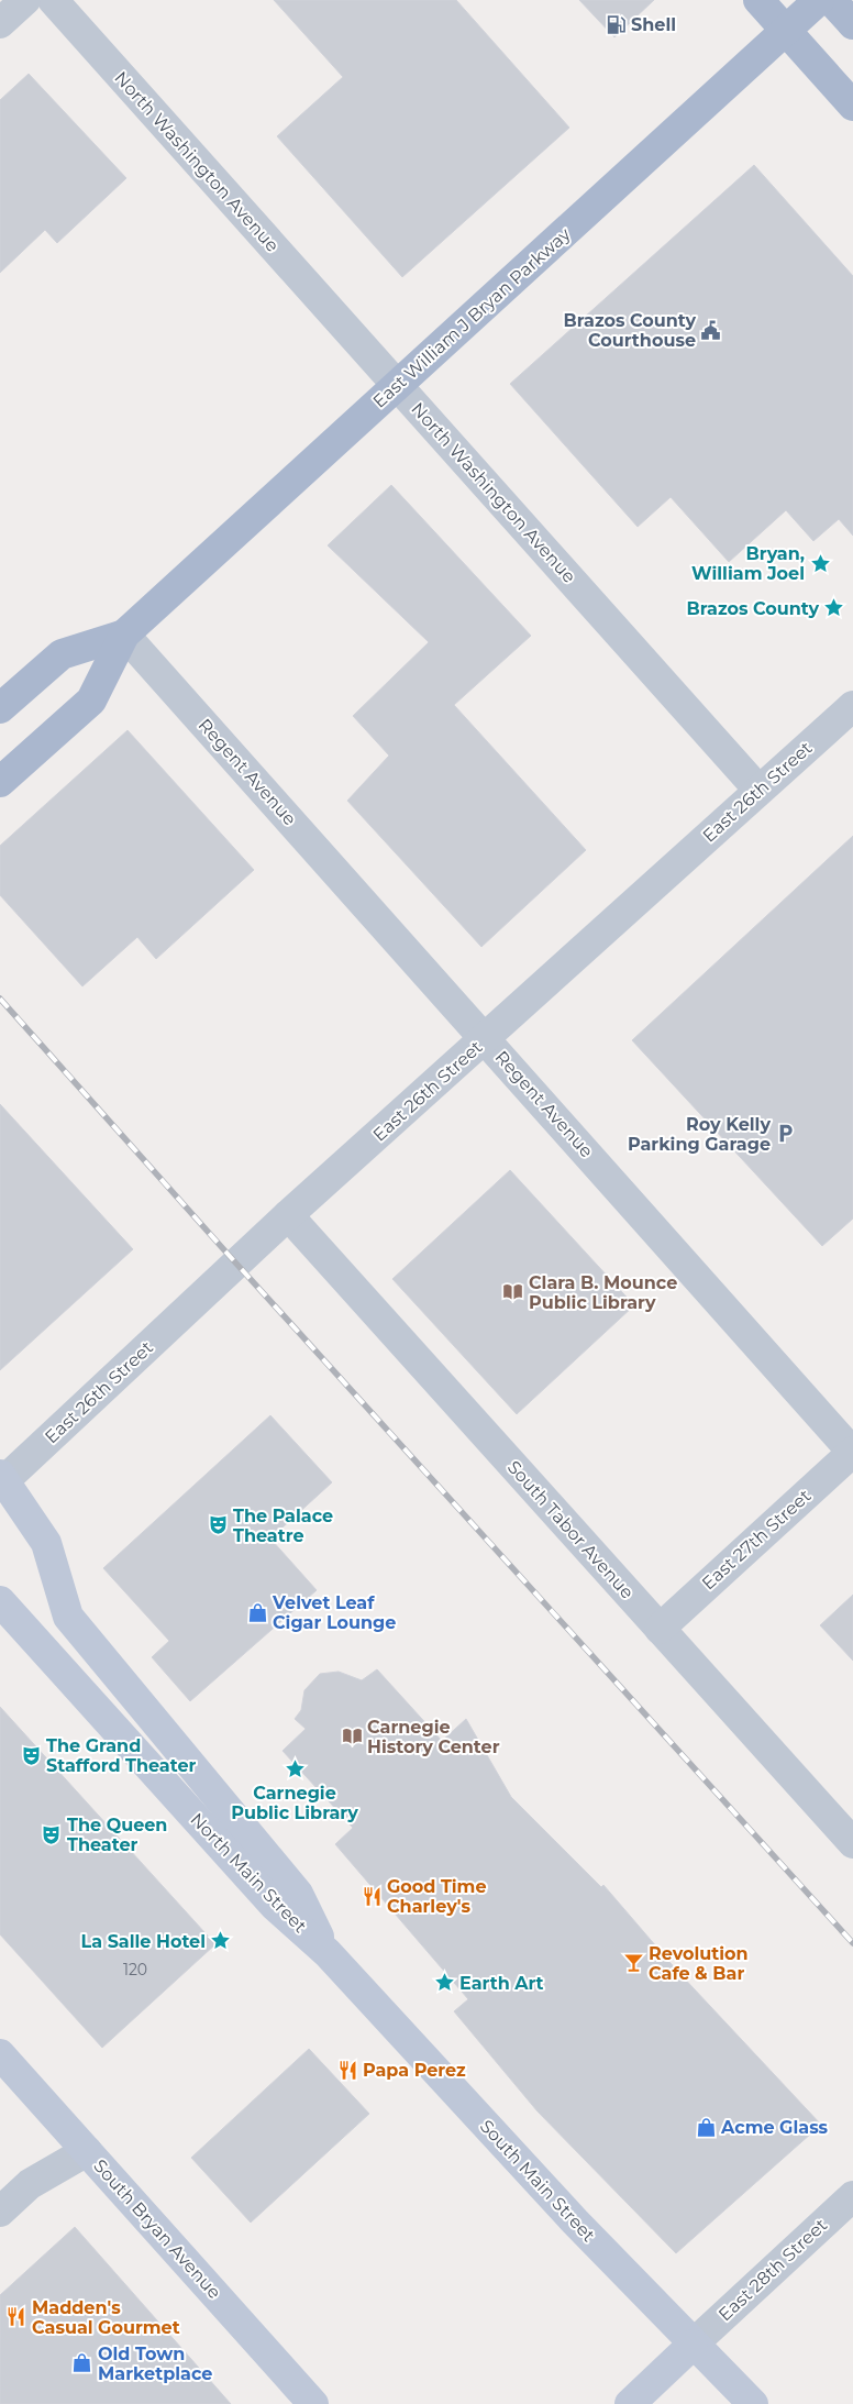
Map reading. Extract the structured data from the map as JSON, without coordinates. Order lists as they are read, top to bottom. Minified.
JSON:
{"streets":{"main road":["East William J Bryan Parkway"],"street":["North Washington Avenue","Regent Avenue","East 26th Street","South Tabor Avenue","East 27th Street","North Main Street","South Main Street","South Bryan Avenue","East 28th Street"]},"crossings":[["North Washington Avenue","East William J Bryan Parkway"],["North Washington Avenue","East 26th Street"],["East William J Bryan Parkway","Regent Avenue"],["Regent Avenue","East 26th Street"],["Regent Avenue","East 27th Street"],["East 26th Street","South Tabor Avenue"],["East 26th Street","North Main Street"],["South Tabor Avenue","East 27th Street"],["North Main Street","South Main Street"],["South Main Street","East 28th Street"]],"places":{"fuel station":["Shell"],"public building":["Brazos County Courthouse"],"place":["Bryan, William Joel","Brazos County","Carnegie Public Library","La Salle Hotel","Earth Art"],"parking":["Roy Kelly Parking Garage"],"library":["Clara B. Mounce Public Library","Carnegie History Center"],"theatre":["The Palace Theatre","The Grand Stafford Theater","The Queen Theater"],"shop":["Velvet Leaf Cigar Lounge","Acme Glass","Old Town Marketplace"],"restaurant":["Good Time Charley's","Papa Perez","Madden's Casual Gourmet"],"bar":["Revolution Cafe & Bar"]},"house_numbers":["120"]}
